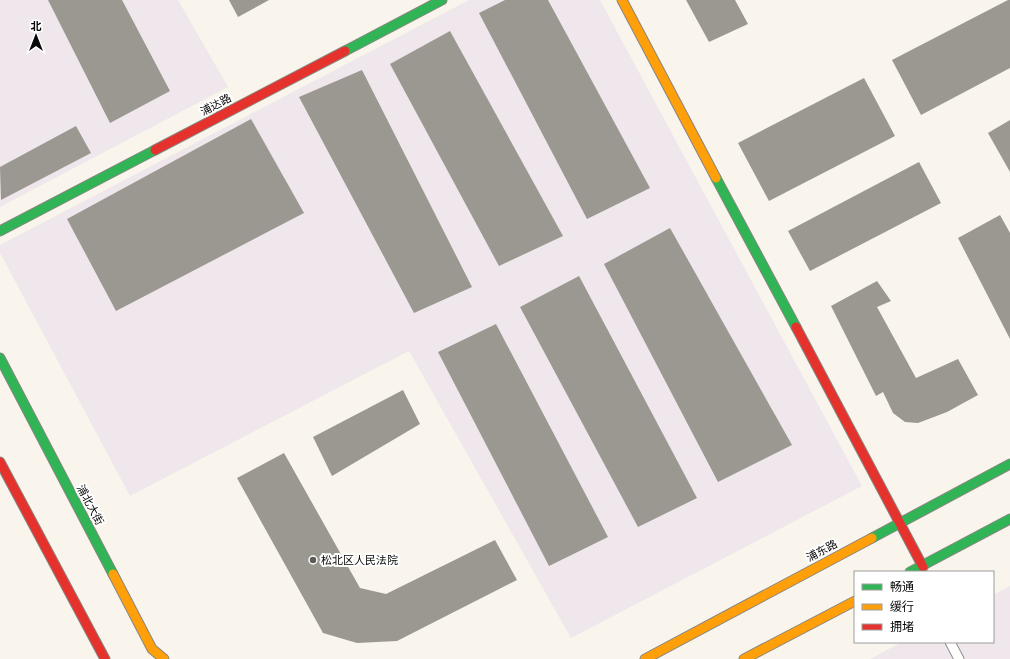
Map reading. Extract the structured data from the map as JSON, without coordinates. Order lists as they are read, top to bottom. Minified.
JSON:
{"streets":{"main road":["浦达路","浦北大街","浦东路"]},"places":["松北区人民法院"],"legend":["畅通","缓行","拥堵"],"north":"top"}
